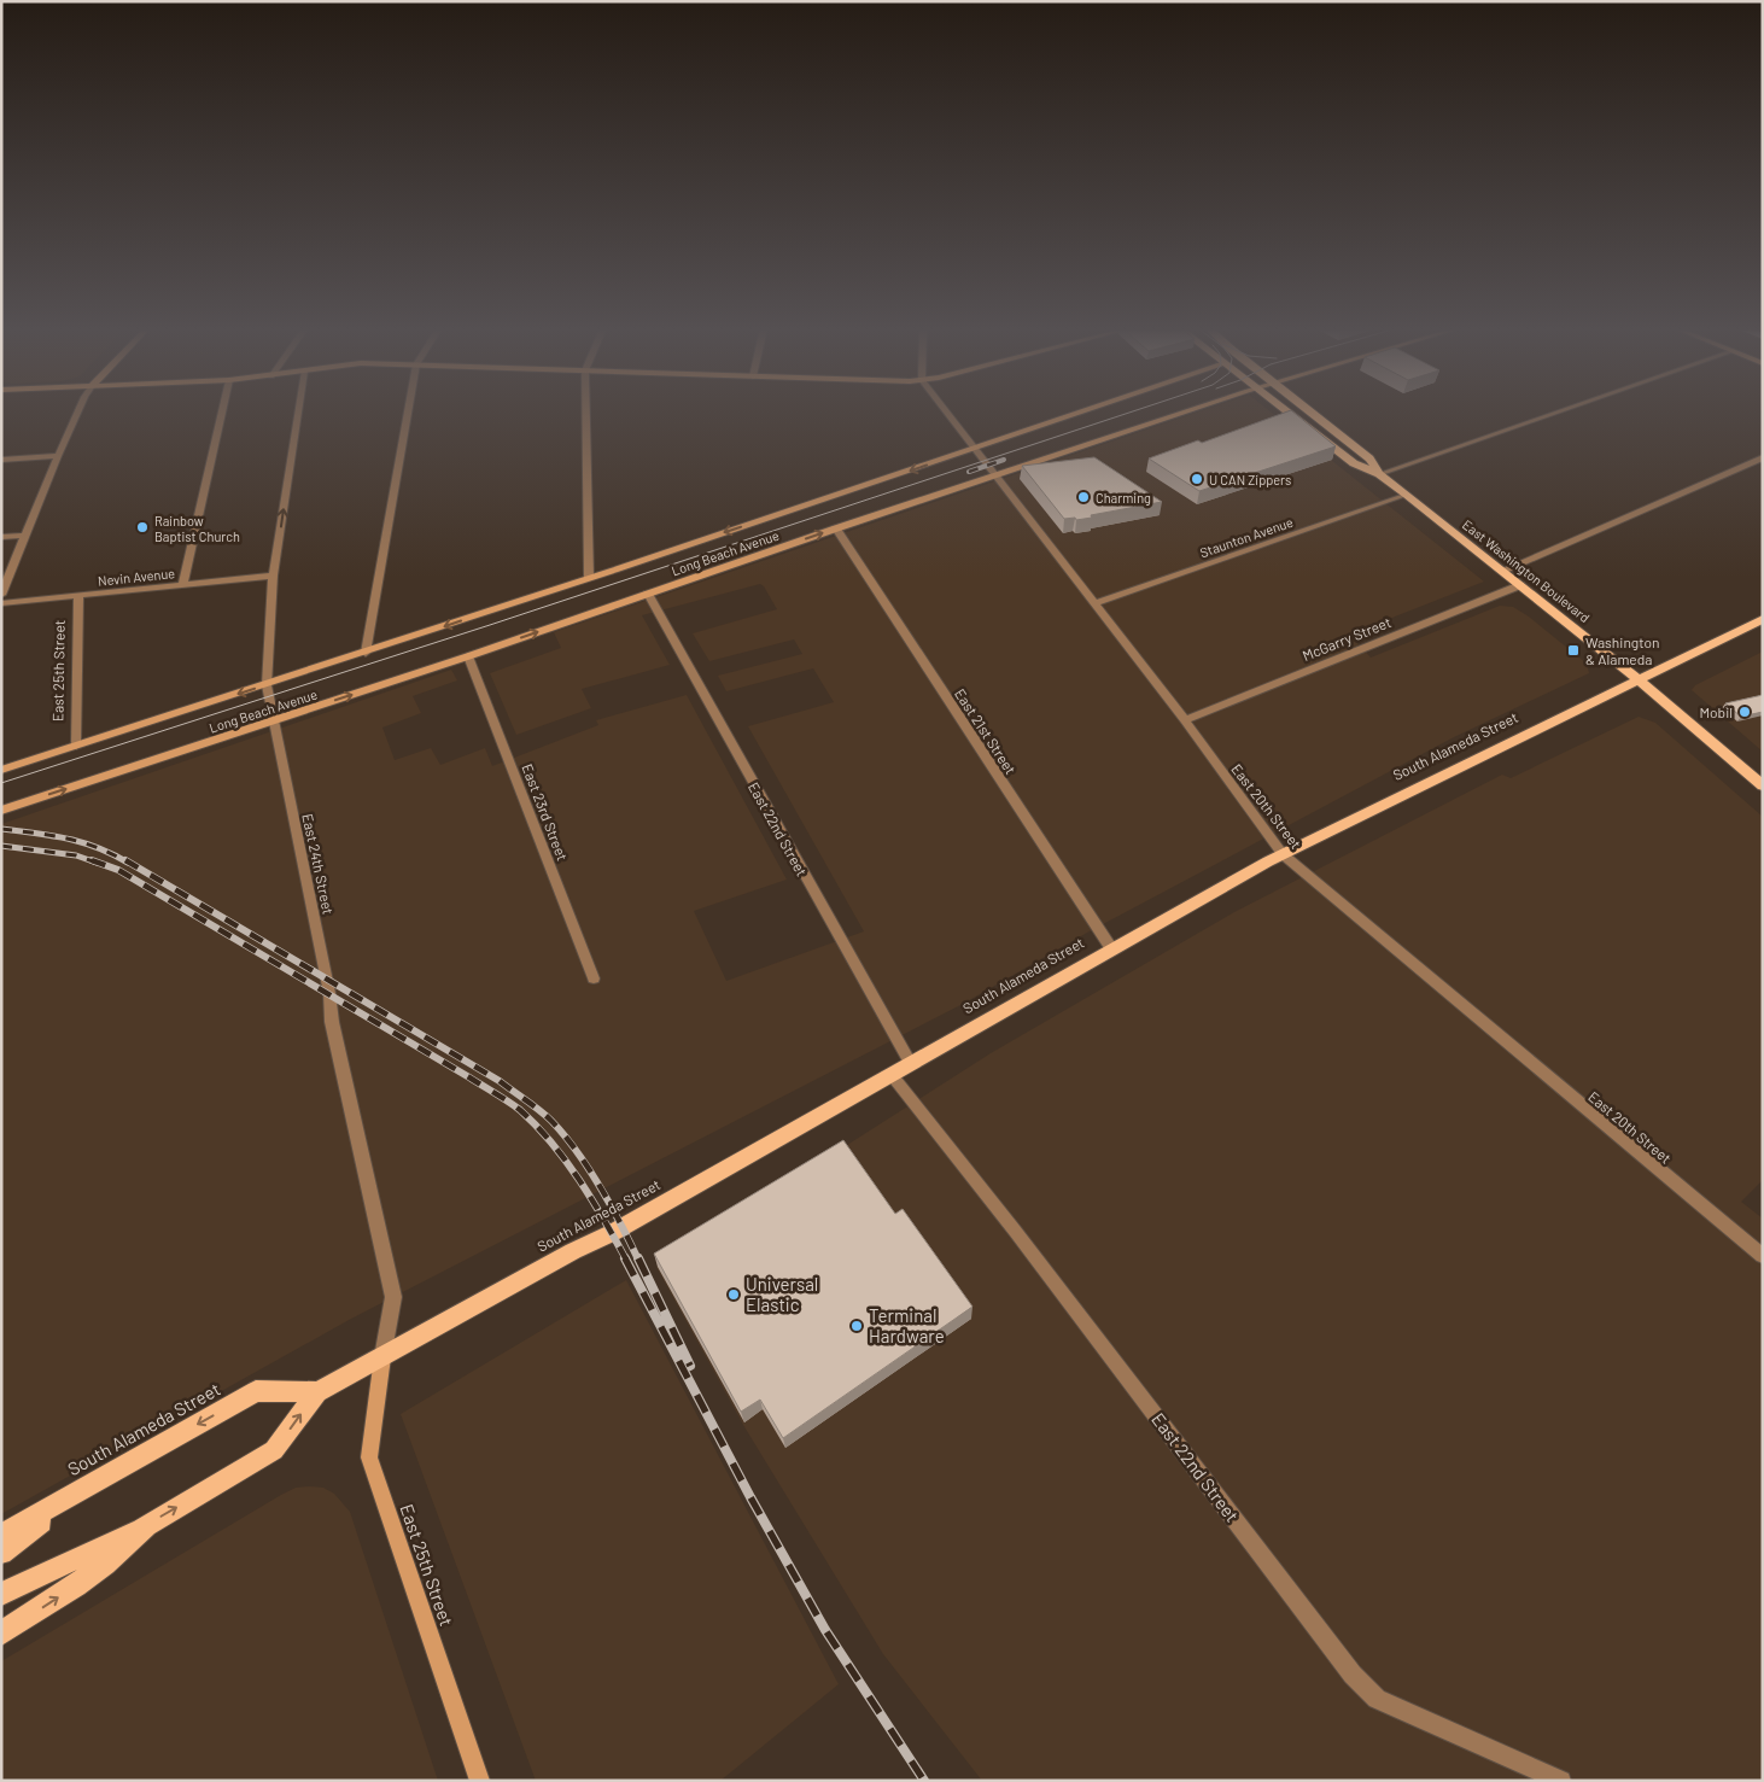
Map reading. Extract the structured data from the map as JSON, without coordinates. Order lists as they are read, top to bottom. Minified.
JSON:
{"streets":{"main road":["Long Beach Avenue","East Washington Boulevard","East 25th Street","South Alameda Street"],"street":["Staunton Avenue","Nevin Avenue","McGarry Street","East 21st Street","East 20th Street","East 23rd Street","East 22nd Street","East 24th Street"]},"crossings":[["Staunton Avenue","East Washington Boulevard"],["Staunton Avenue","East 20th Street"],["Long Beach Avenue","East 25th Street"],["Long Beach Avenue","East 21st Street"],["Long Beach Avenue","East 20th Street"],["Long Beach Avenue","East 23rd Street"],["Long Beach Avenue","East 22nd Street"],["Long Beach Avenue","East 24th Street"],["East Washington Boulevard","McGarry Street"],["East Washington Boulevard","South Alameda Street"],["Nevin Avenue","East 25th Street"],["Nevin Avenue","East 24th Street"],["McGarry Street","East 20th Street"],["East 25th Street","South Alameda Street"],["East 25th Street","East 24th Street"],["East 21st Street","South Alameda Street"],["South Alameda Street","East 20th Street"],["South Alameda Street","East 22nd Street"],["South Alameda Street","East 24th Street"]],"places":{"other":["U CAN Zippers","Charming","Rainbow Baptist Church","Mobil","Universal Elastic","Terminal Hardware"],"transit":["Washington & Alameda"]}}
